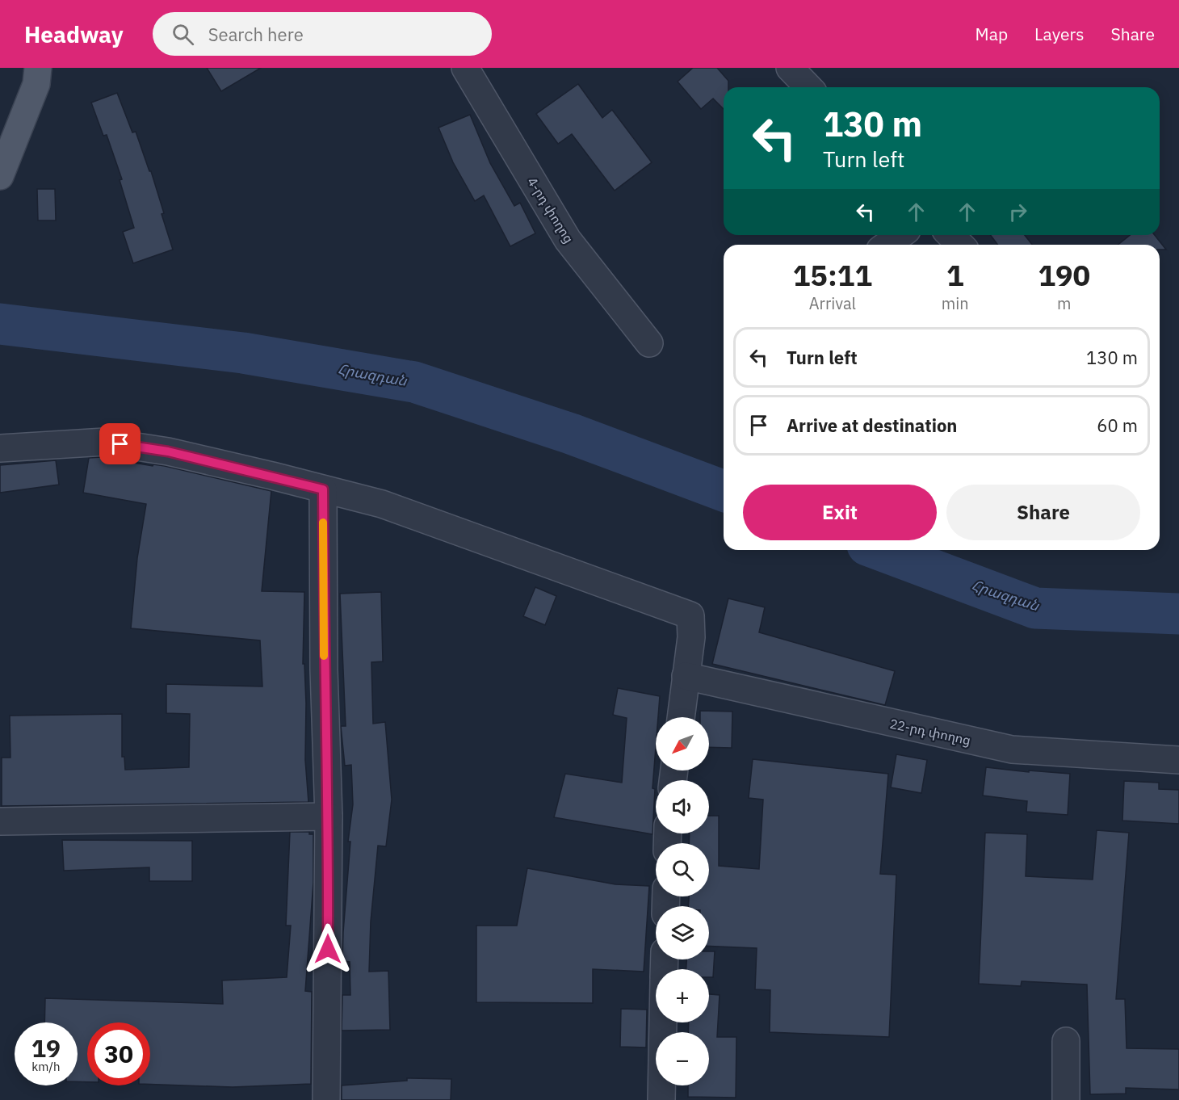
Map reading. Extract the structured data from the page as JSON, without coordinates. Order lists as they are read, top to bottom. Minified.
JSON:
{"streets":{"street":["4-րդ փողոց","22-րդ փողոց"]},"water":["Հրազդան"],"north":"bottom left","page":{"header":"Headway","search":"Search here","nav":["Map","Layers","Share"],"turn":["130 m","Turn left"],"eta":["15:11","Arrival","1","min","190","m"],"list":[{"name":"Turn left","value":"130 m"},{"name":"Arrive at destination","value":"60 m"}],"buttons":["Exit","Share"],"map_buttons":["+","−"],"speed":"19 km/h","limit":"30"}}
